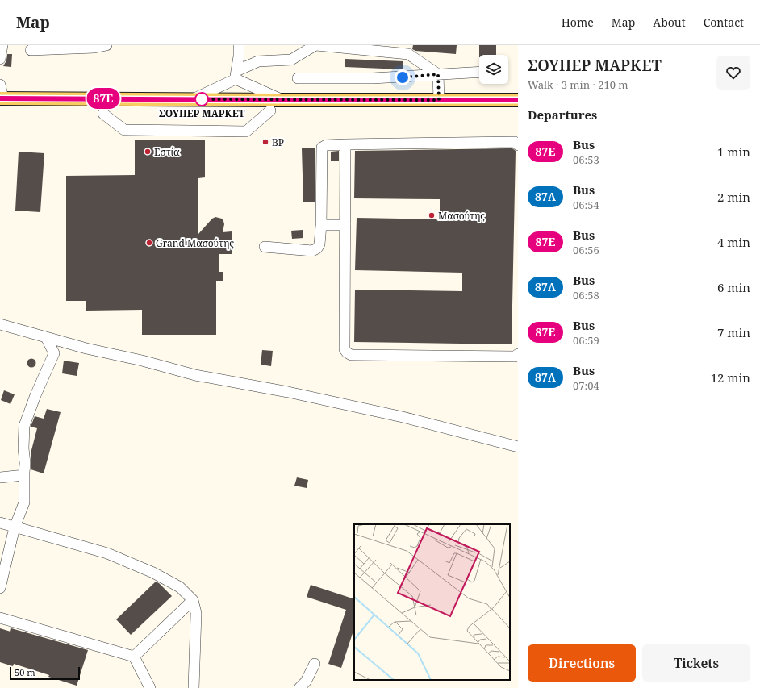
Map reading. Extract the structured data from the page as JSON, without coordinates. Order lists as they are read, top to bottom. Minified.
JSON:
{"places":["ΣΟΥΠΕΡ ΜΑΡΚΕΤ","BP","Εστία","Μασούτης","Grand Μασούτης"],"lines":["bus line 87Ε"],"scale_bar":"50 m","page":{"header":"Map","nav":["Home","Map","About","Contact"],"on_map":"87Ε","heading":[["ΣΟΥΠΕΡ ΜΑΡΚΕΤ","Walk · 3 min · 210 m"],"Departures"],"list":[{"mark":"87Ε","name":"Bus","note":"06:53","value":"1 min"},{"mark":"87Λ","name":"Bus","note":"06:54","value":"2 min"},{"mark":"87Ε","name":"Bus","note":"06:56","value":"4 min"},{"mark":"87Λ","name":"Bus","note":"06:58","value":"6 min"},{"mark":"87Ε","name":"Bus","note":"06:59","value":"7 min"},{"mark":"87Λ","name":"Bus","note":"07:04","value":"12 min"}],"buttons":["Directions","Tickets"],"scale":"50 m"}}
